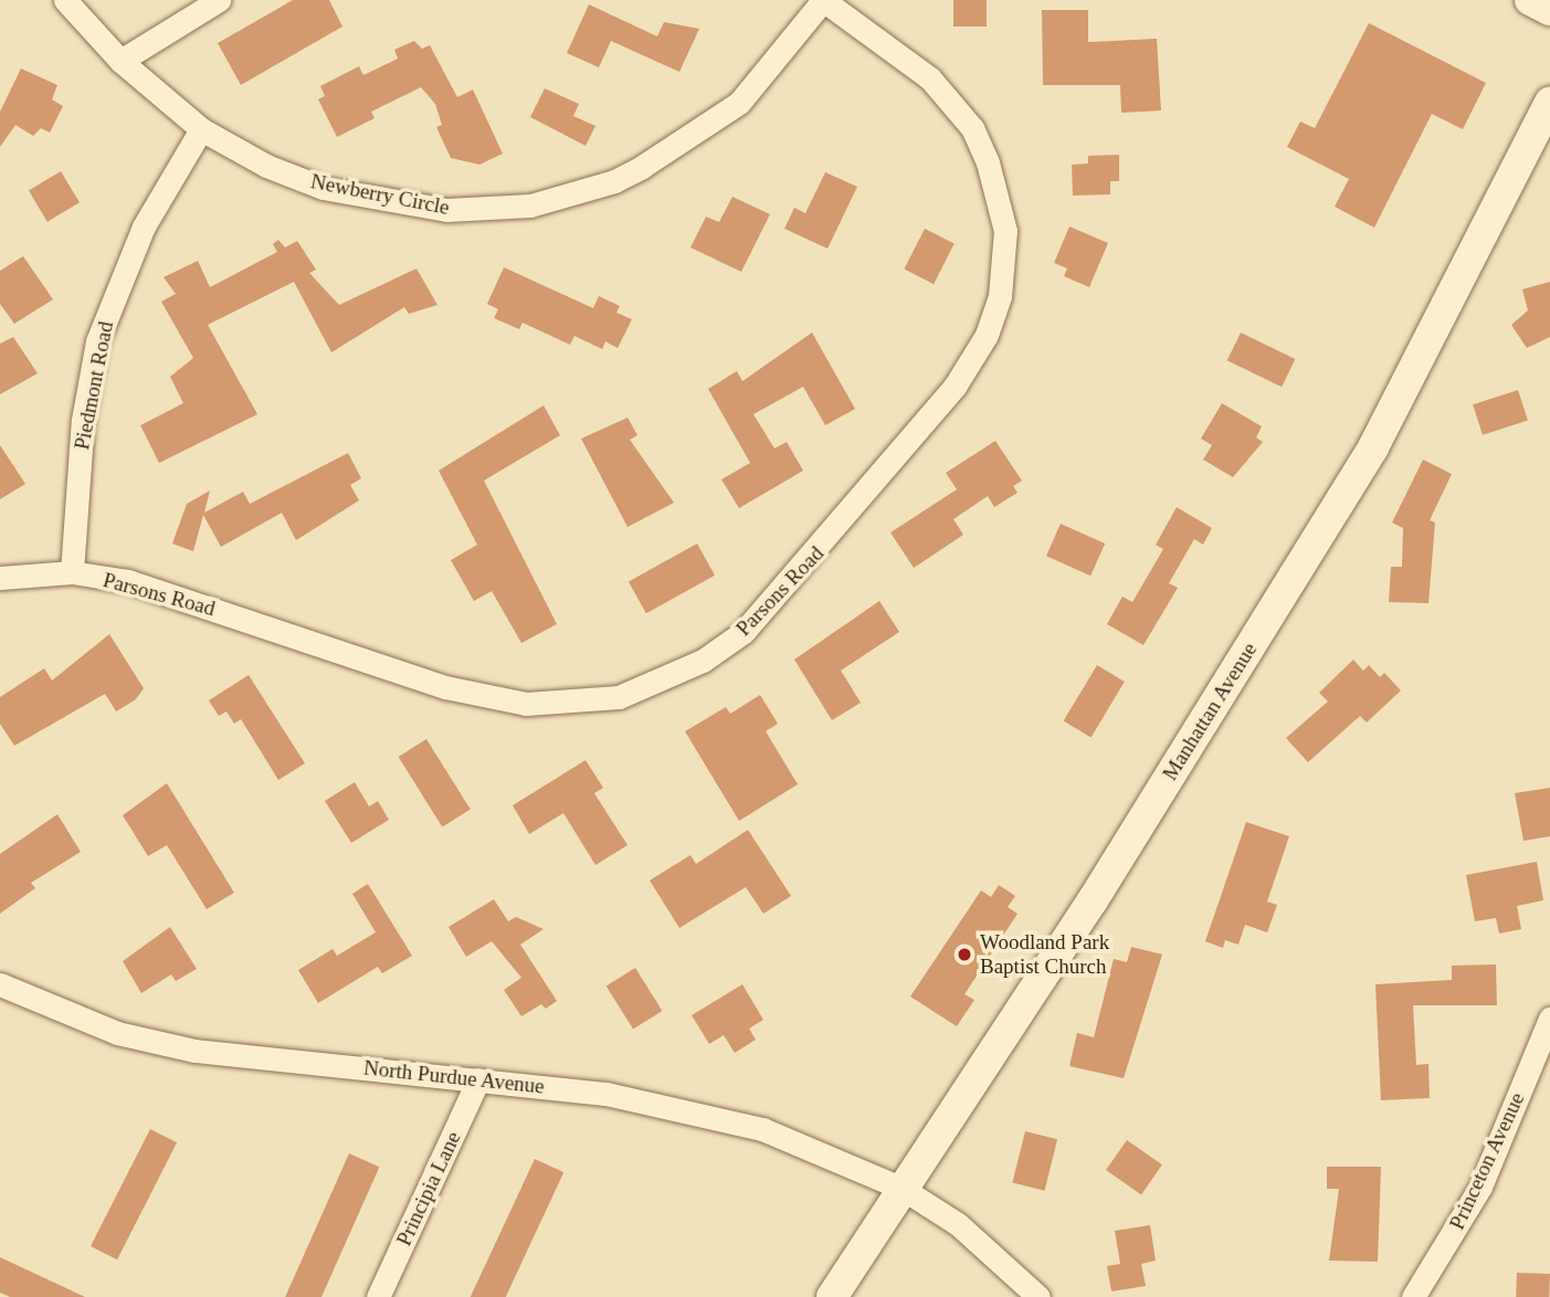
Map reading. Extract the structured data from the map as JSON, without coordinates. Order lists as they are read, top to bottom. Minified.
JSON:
{"streets":{"street":["Newberry Circle","Piedmont Road","Parsons Road","Manhattan Avenue","North Purdue Avenue","Princeton Avenue","Principia Lane"]},"crossings":[["Newberry Circle","Piedmont Road"],["Newberry Circle","Parsons Road"],["Piedmont Road","Parsons Road"],["Manhattan Avenue","North Purdue Avenue"],["North Purdue Avenue","Principia Lane"]],"places":["Woodland Park Baptist Church"]}
